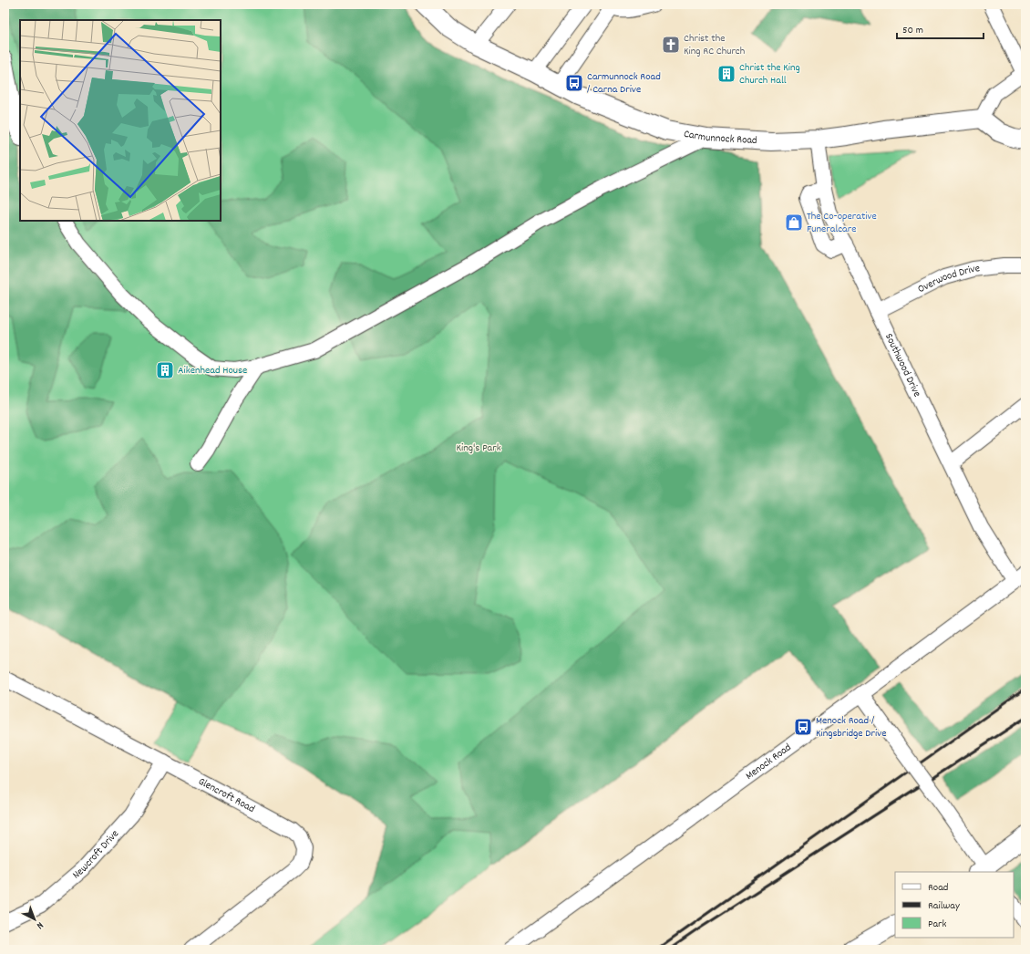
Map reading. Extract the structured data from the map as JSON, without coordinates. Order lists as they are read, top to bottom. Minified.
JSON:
{"streets":{"main road":["Carmunnock Road"],"street":["Overwood Drive","Southwood Drive","Menock Road","Glencroft Road","Newcroft Drive"]},"crossings":[["Carmunnock Road","Southwood Drive"],["Overwood Drive","Southwood Drive"],["Southwood Drive","Menock Road"],["Glencroft Road","Newcroft Drive"]],"parks":["King's Park"],"places":{"church":["Christ the King RC Church"],"building":["Christ the King Church Hall","Aikenhead House"],"bus stop":["Carmunnock Road / Carna Drive","Menock Road / Kingsbridge Drive"],"shop":["The Co-operative Funeralcare"]},"legend":["Road","Railway","Park"],"scale_bar":"50 m","north":"bottom right"}
